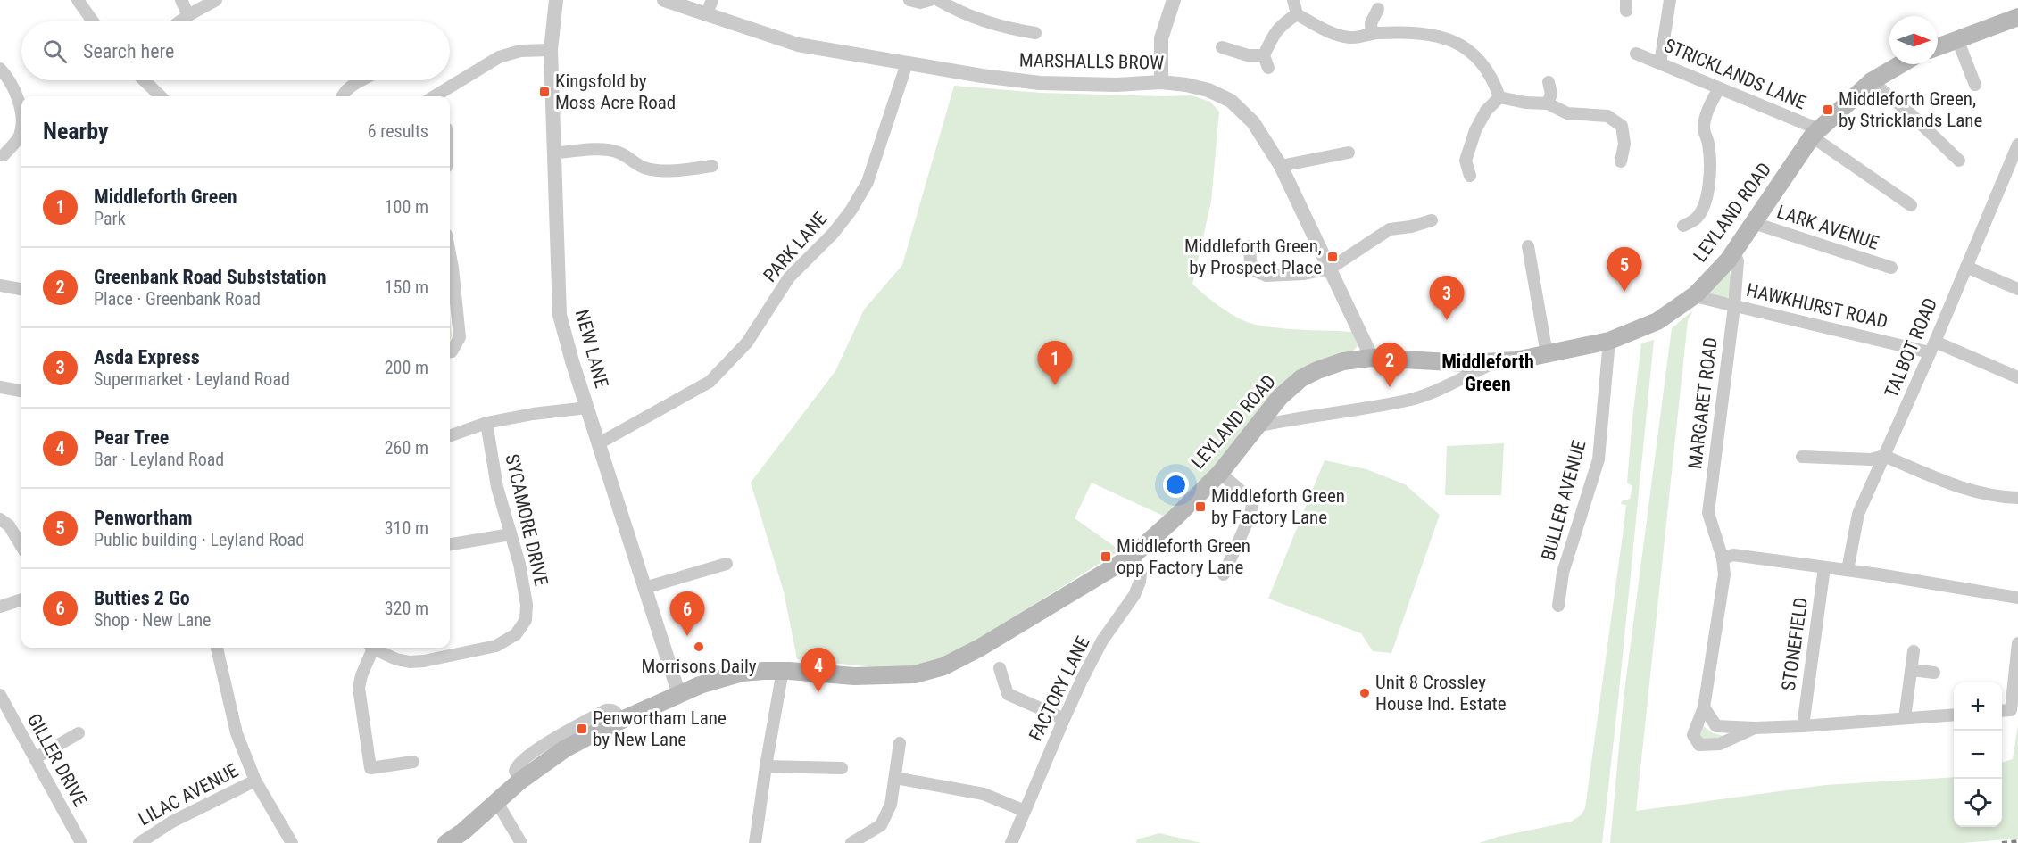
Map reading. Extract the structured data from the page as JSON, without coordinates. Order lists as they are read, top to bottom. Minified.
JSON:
{"streets":{"main road":["LEYLAND ROAD"],"street":["MARSHALLS BROW","STRICKLANDS LANE","LARK AVENUE","PARK LANE","HAWKHURST ROAD","TALBOT ROAD","NEW LANE","MARGARET ROAD","BULLER AVENUE","SYCAMORE DRIVE","STONEFIELD","FACTORY LANE","GILLER DRIVE","LILAC AVENUE"]},"crossings":[["MARSHALLS BROW","LEYLAND ROAD"],["MARSHALLS BROW","PARK LANE"],["STRICKLANDS LANE","LEYLAND ROAD"],["LEYLAND ROAD","LARK AVENUE"],["LEYLAND ROAD","HAWKHURST ROAD"],["LEYLAND ROAD","NEW LANE"],["LEYLAND ROAD","MARGARET ROAD"],["LEYLAND ROAD","BULLER AVENUE"],["LEYLAND ROAD","FACTORY LANE"],["PARK LANE","NEW LANE"],["HAWKHURST ROAD","TALBOT ROAD"],["HAWKHURST ROAD","MARGARET ROAD"],["MARGARET ROAD","STONEFIELD"]],"districts":["Middleforth Green"],"places":{"transit":["Kingsfold by Moss Acre Road","Middleforth Green, by Stricklands Lane","Middleforth Green, by Prospect Place","Middleforth Green by Factory Lane","Middleforth Green opp Factory Lane","Penwortham Lane by New Lane"],"other":["Morrisons Daily","Unit 8 Crossley House Ind. Estate"]},"north":"right","page":{"search":"Search here","heading":["Nearby","6 results"],"list":[{"mark":"1","name":"Middleforth Green","note":"Park","value":"100 m"},{"mark":"2","name":"Greenbank Road Subststation","note":"Place · Greenbank Road","value":"150 m"},{"mark":"3","name":"Asda Express","note":"Supermarket · Leyland Road","value":"200 m"},{"mark":"4","name":"Pear Tree","note":"Bar · Leyland Road","value":"260 m"},{"mark":"5","name":"Penwortham","note":"Public building · Leyland Road","value":"310 m"},{"mark":"6","name":"Butties 2 Go","note":"Shop · New Lane","value":"320 m"}],"pins":["5","3","1","2","6","4"],"map_buttons":["+","−"]}}
